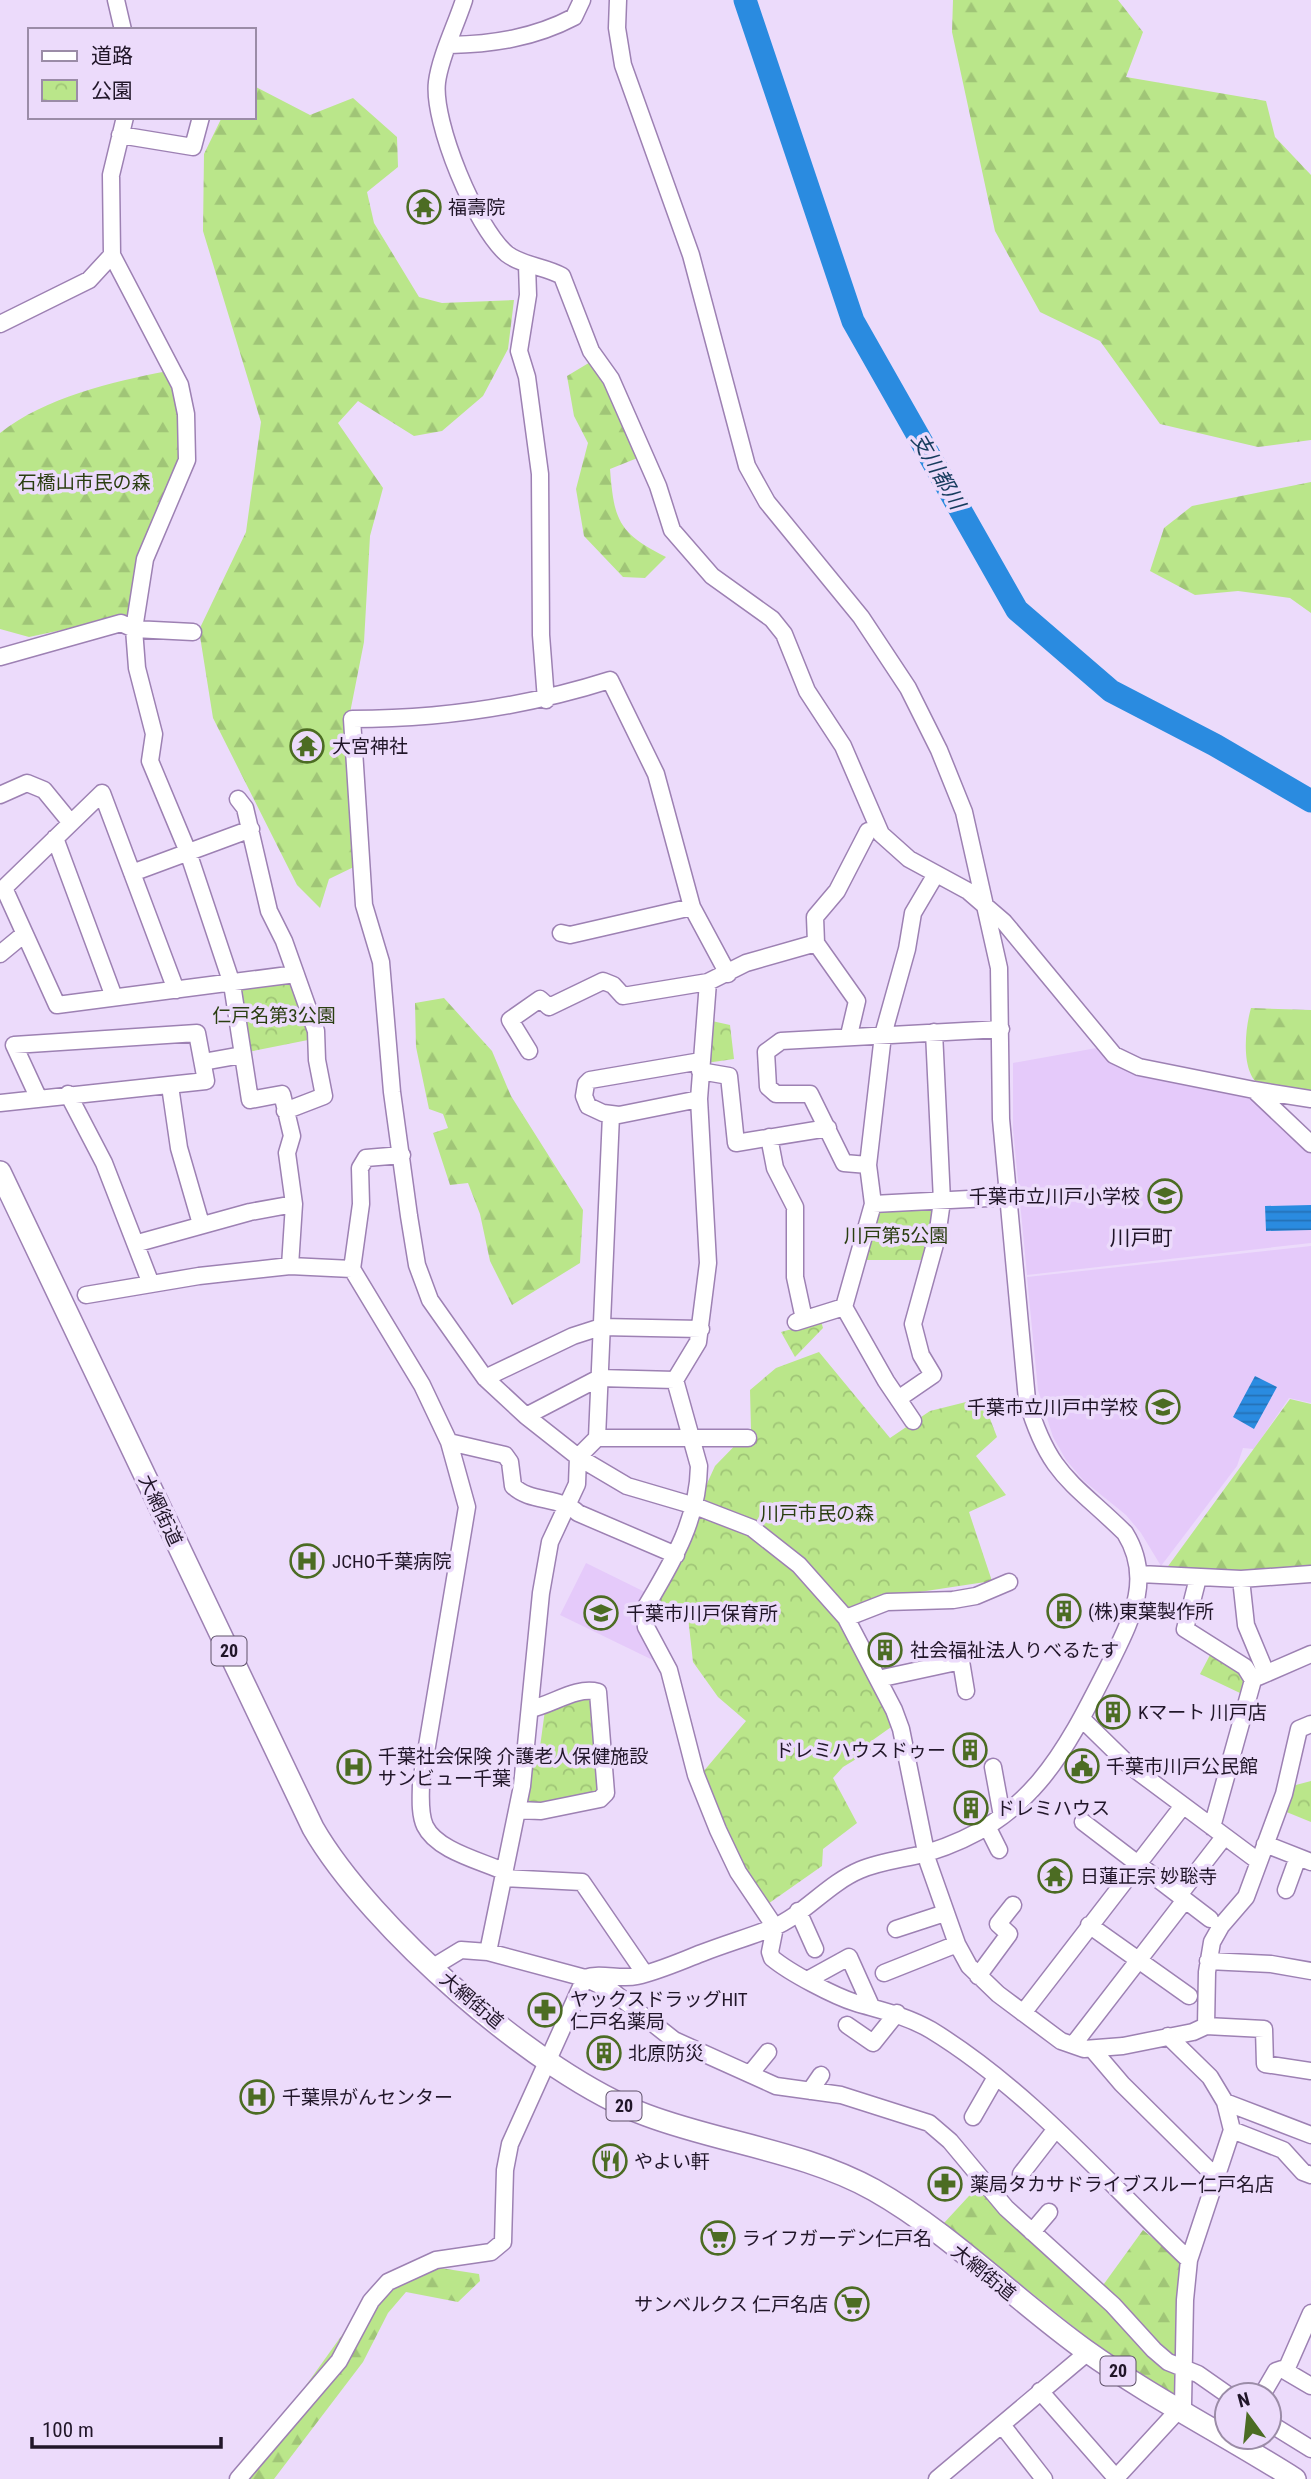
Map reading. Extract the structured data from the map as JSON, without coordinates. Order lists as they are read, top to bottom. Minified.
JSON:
{"streets":{"main road":["大網街道","20"]},"districts":["川戸町"],"water":["支川都川"],"parks":["石橋山市民の森","仁戸名第3公園","川戸第5公園","川戸市民の森"],"places":{"temple":["福壽院","大宮神社","日蓮正宗 妙聡寺"],"school or university":["千葉市立川戸小学校","千葉市立川戸中学校","千葉市川戸保育所"],"hospital":["JCHO千葉病院","千葉社会保険 介護老人保健施設 サンビュー千葉","千葉県がんセンター"],"building":["(株)東葉製作所","社会福祉法人りべるたす","Kマート 川戸店","ドレミハウスドゥー","ドレミハウス","北原防災"],"public building":["千葉市川戸公民館"],"pharmacy":["ヤックスドラッグHIT 仁戸名薬局","薬局タカサドライブスルー仁戸名店"],"restaurant":["やよい軒"],"supermarket":["ライフガーデン仁戸名","サンベルクス 仁戸名店"]},"legend":["道路","公園"],"scale_bar":"100 m","north":"top"}
